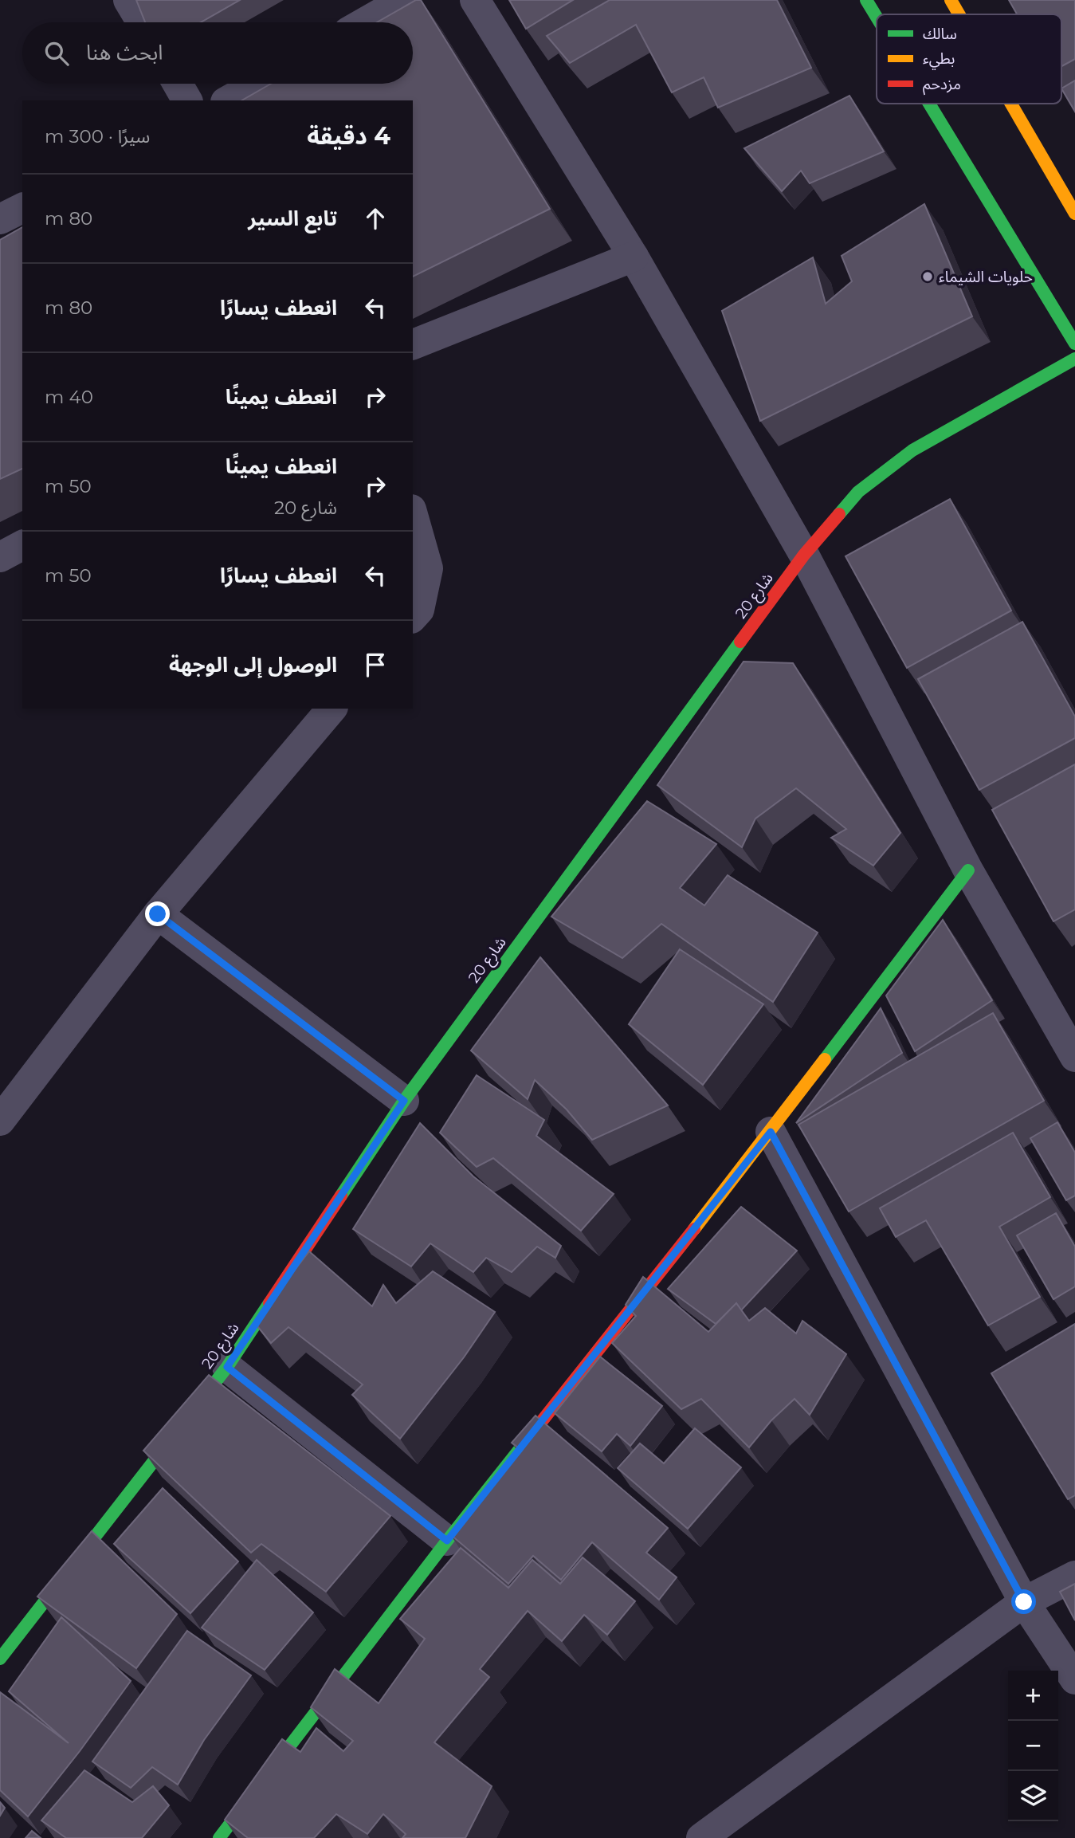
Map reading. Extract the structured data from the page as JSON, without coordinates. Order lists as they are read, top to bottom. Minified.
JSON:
{"streets":{"street":["شارع 20"]},"places":["حلويات الشيماء"],"legend":["سالك","بطيء","مزدحم"],"page":{"search":"ابحث هنا","heading":["4 دقيقة","سيرًا · 300 m"],"list":[["تابع السير","80 m"],["انعطف يسارًا","80 m"],["انعطف يمينًا","40 m"],["انعطف يمينًا","شارع 20","50 m"],["انعطف يسارًا","50 m"],"الوصول إلى الوجهة"],"map_buttons":["+","−"]}}
